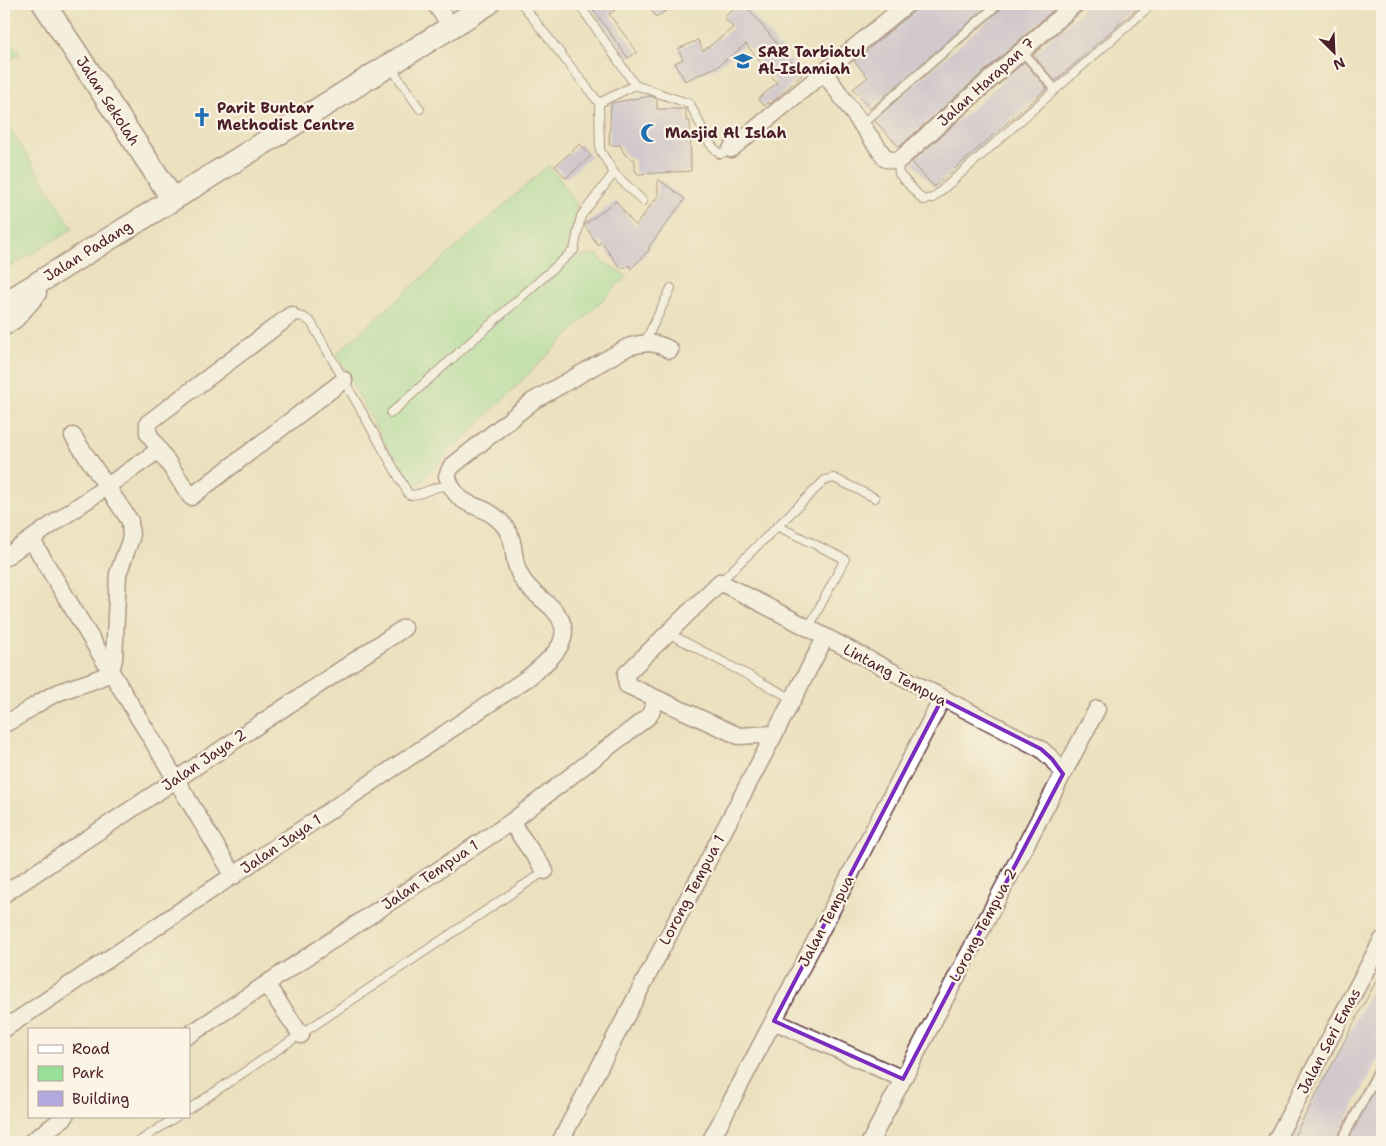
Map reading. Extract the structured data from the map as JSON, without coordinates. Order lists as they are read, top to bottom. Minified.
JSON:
{"streets":{"street":["Jalan Harapan 7","Jalan Sekolah","Jalan Padang","Lintang Tempua","Jalan Jaya 2","Jalan Jaya 1","Jalan Tempua 1","Lorong Tempua 1","Jalan Tempua","Lorong Tempua 2","Jalan Seri Emas"]},"crossings":[["Jalan Sekolah","Jalan Padang"],["Lintang Tempua","Lorong Tempua 1"],["Lintang Tempua","Jalan Tempua"],["Lintang Tempua","Lorong Tempua 2"]],"places":{"school or university":["SAR Tarbiatul Al-Islamiah"],"church":["Parit Buntar Methodist Centre"],"mosque":["Masjid Al Islah"]},"legend":["Road","Park","Building"],"north":"bottom right"}
